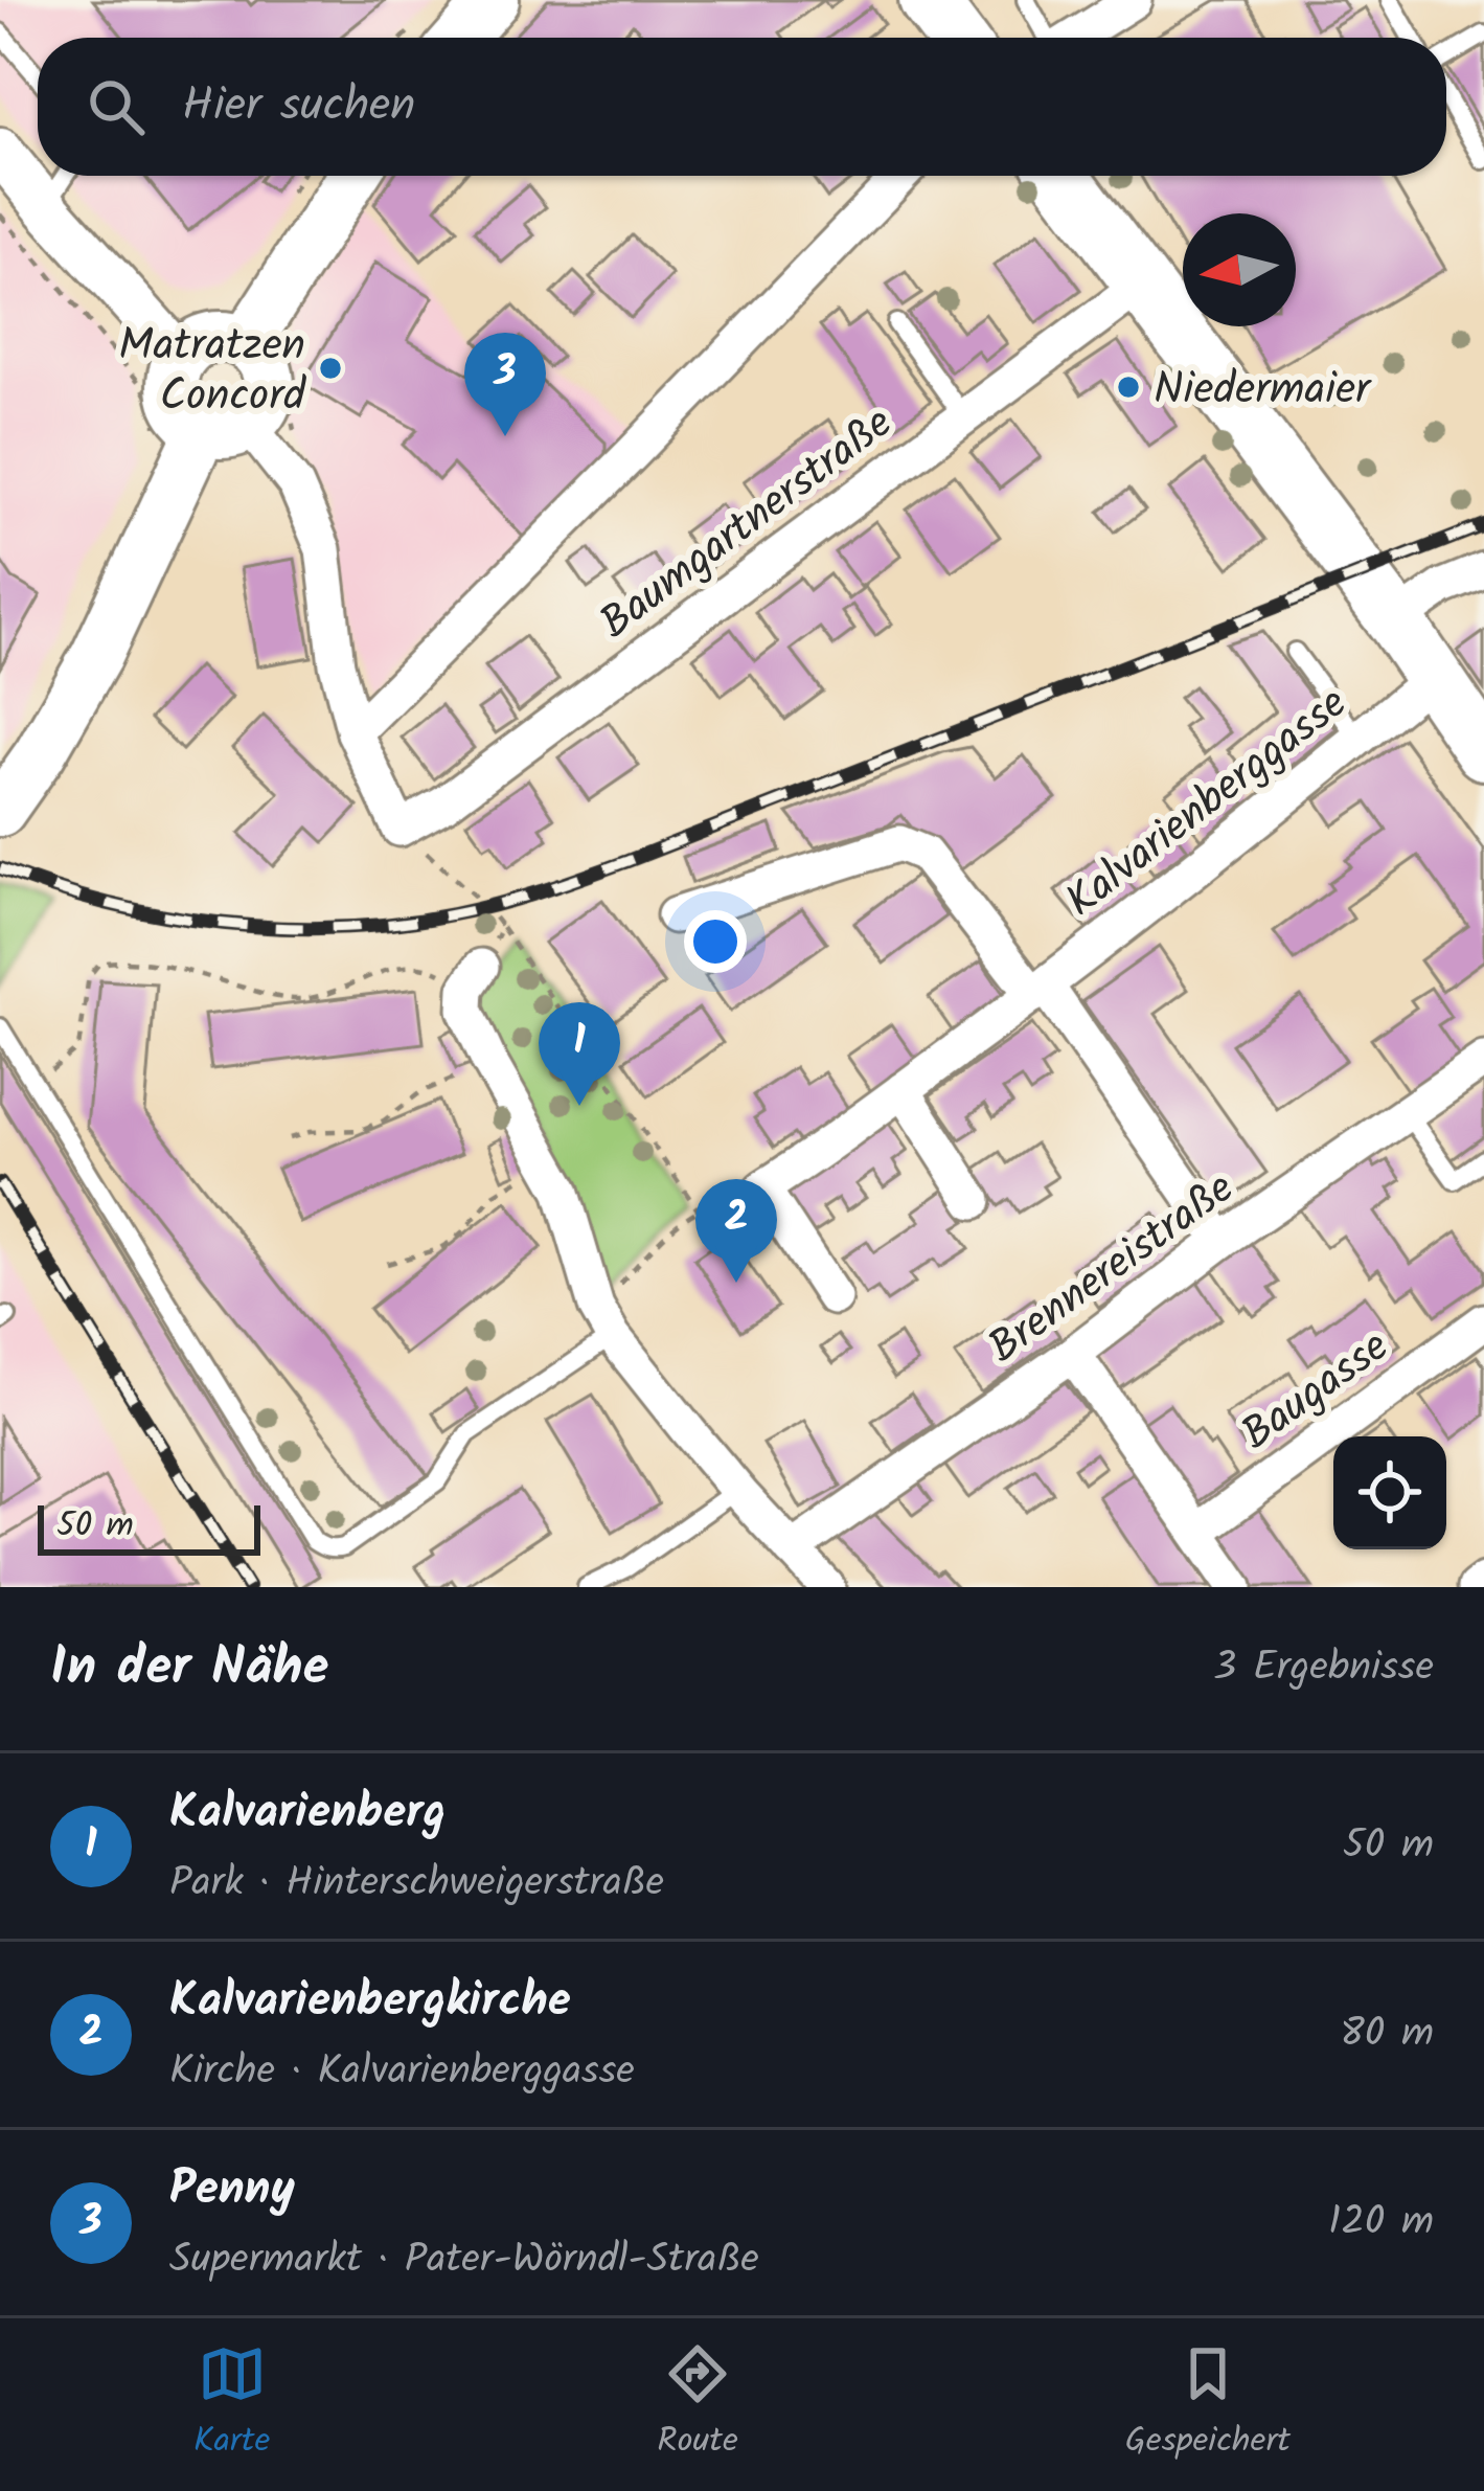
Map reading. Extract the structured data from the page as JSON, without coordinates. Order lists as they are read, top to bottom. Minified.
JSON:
{"streets":{"street":["Baumgartnerstraße","Kalvarienberggasse","Brennereistraße","Baugasse"]},"places":["Matratzen Concord","Niedermaier"],"scale_bar":"50 m","north":"left","page":{"search":"Hier suchen","pins":["3","1","2"],"scale":"50 m","heading":["In der Nähe","3 Ergebnisse"],"list":[{"mark":"1","name":"Kalvarienberg","note":"Park · Hinterschweigerstraße","value":"50 m"},{"mark":"2","name":"Kalvarienbergkirche","note":"Kirche · Kalvarienberggasse","value":"80 m"},{"mark":"3","name":"Penny","note":"Supermarkt · Pater-Wörndl-Straße","value":"120 m"}],"nav":["Karte","Route","Gespeichert"]}}
